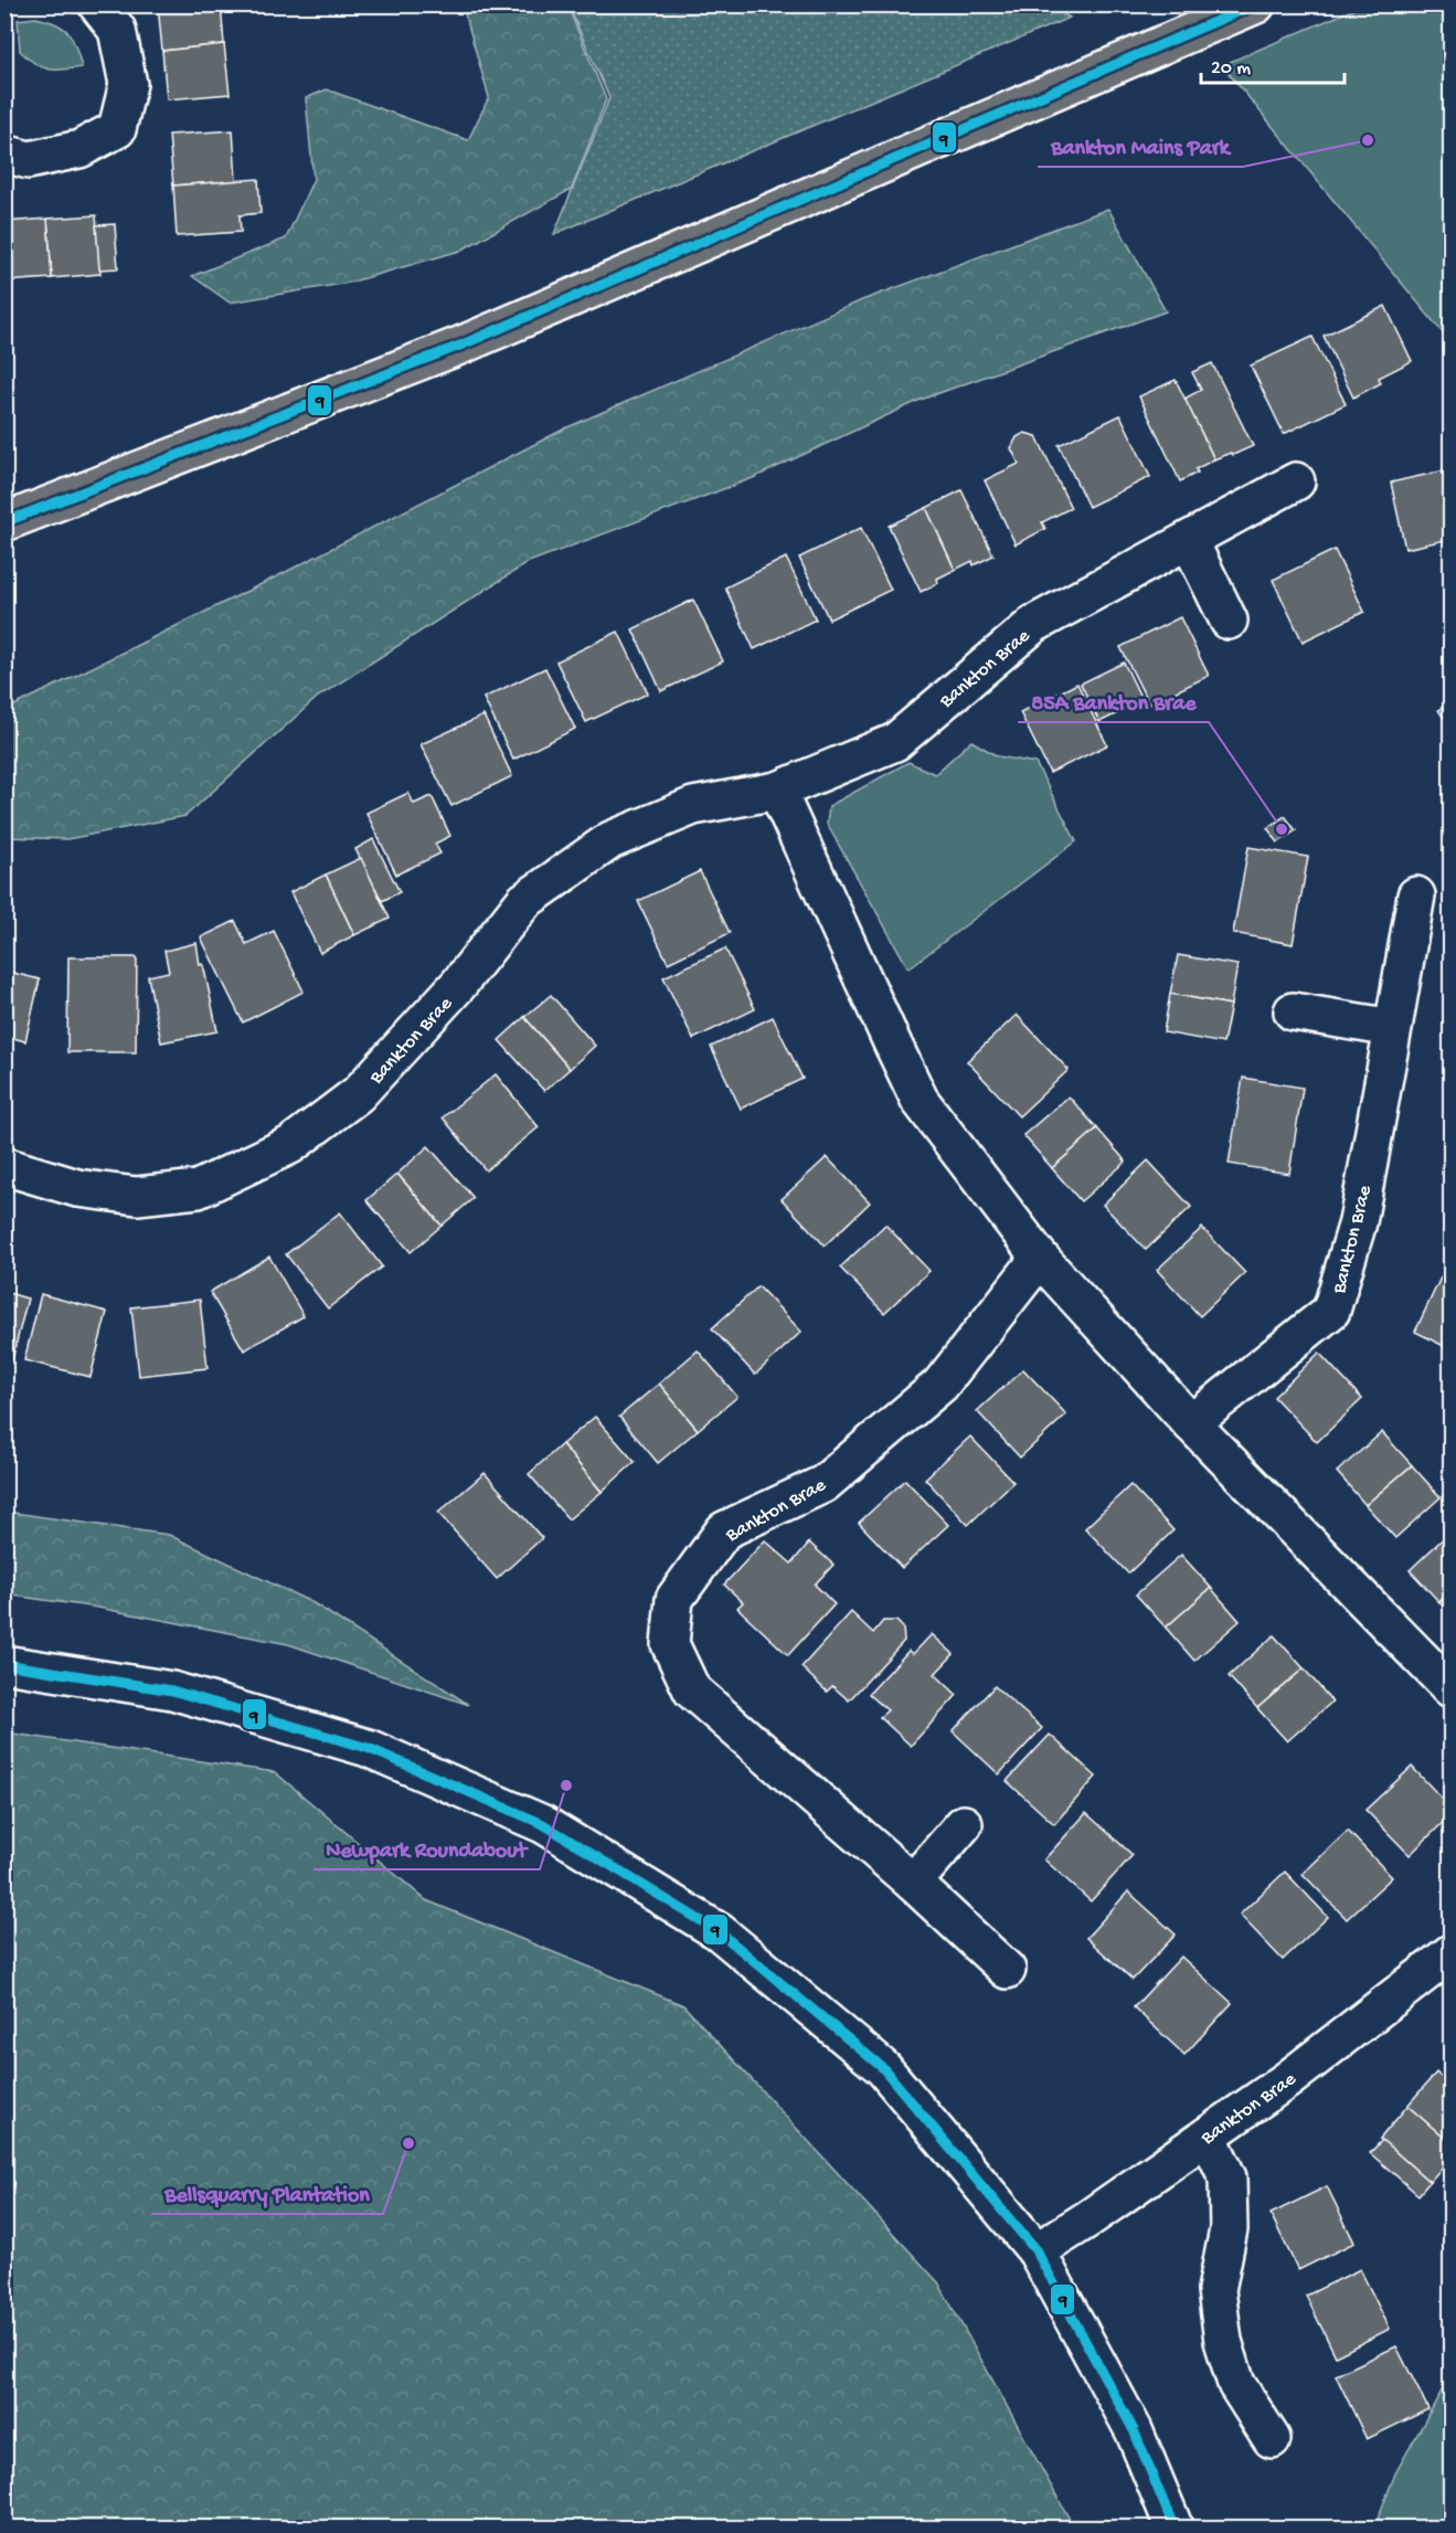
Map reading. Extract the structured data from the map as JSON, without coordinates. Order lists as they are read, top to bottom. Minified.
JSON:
{"streets":{"street":["Bankton Brae"]},"places":["Bankton Mains Park","85A Bankton Brae","Newpark Roundabout","Bellsquarry Plantation"],"lines":["transit line 9"],"scale_bar":"20 m"}
